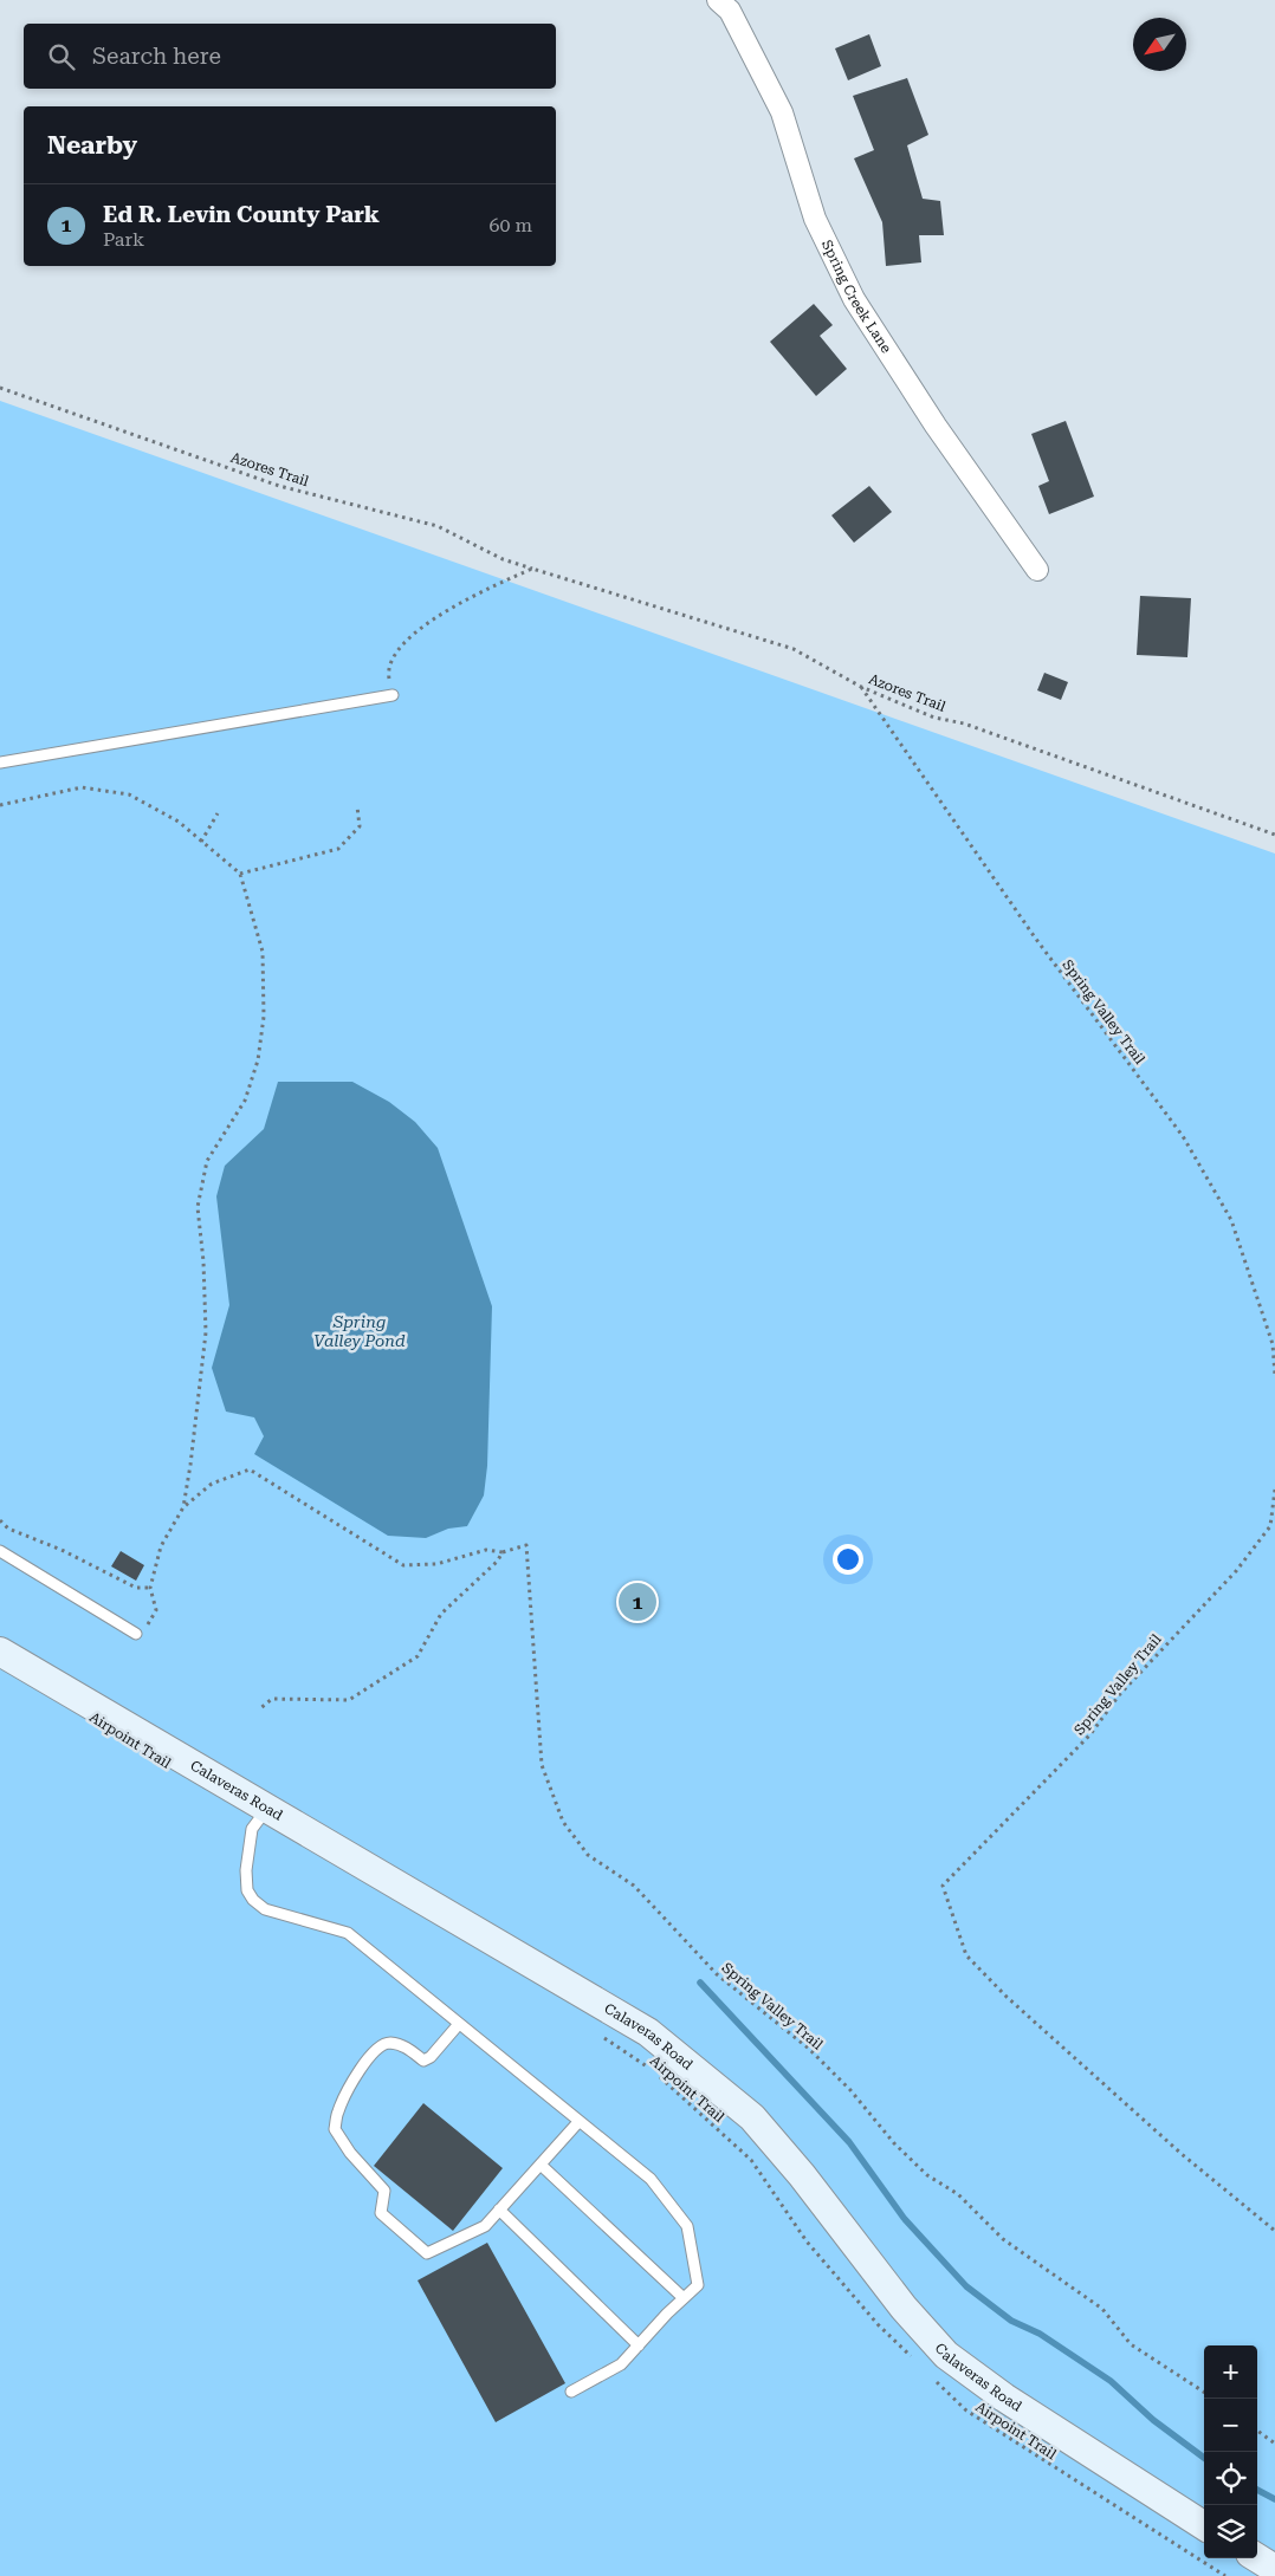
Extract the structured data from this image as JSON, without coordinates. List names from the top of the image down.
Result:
{
  "streets": {
    "street": ["Spring Creek Lane", "Calaveras Road"],
    "path": ["Azores Trail", "Spring Valley Trail", "Airpoint Trail"]
  },
  "crossings": [
    ["Azores Trail", "Spring Valley Trail"]
  ],
  "water": ["Spring Valley Pond"],
  "north": "bottom left",
  "page": {
    "search": "Search here",
    "heading": "Nearby",
    "list": [
      {
        "mark": "1",
        "name": "Ed R. Levin County Park",
        "note": "Park",
        "value": "60 m"
      }
    ],
    "pins": "1",
    "map_buttons": ["+", "−"]
  }
}
